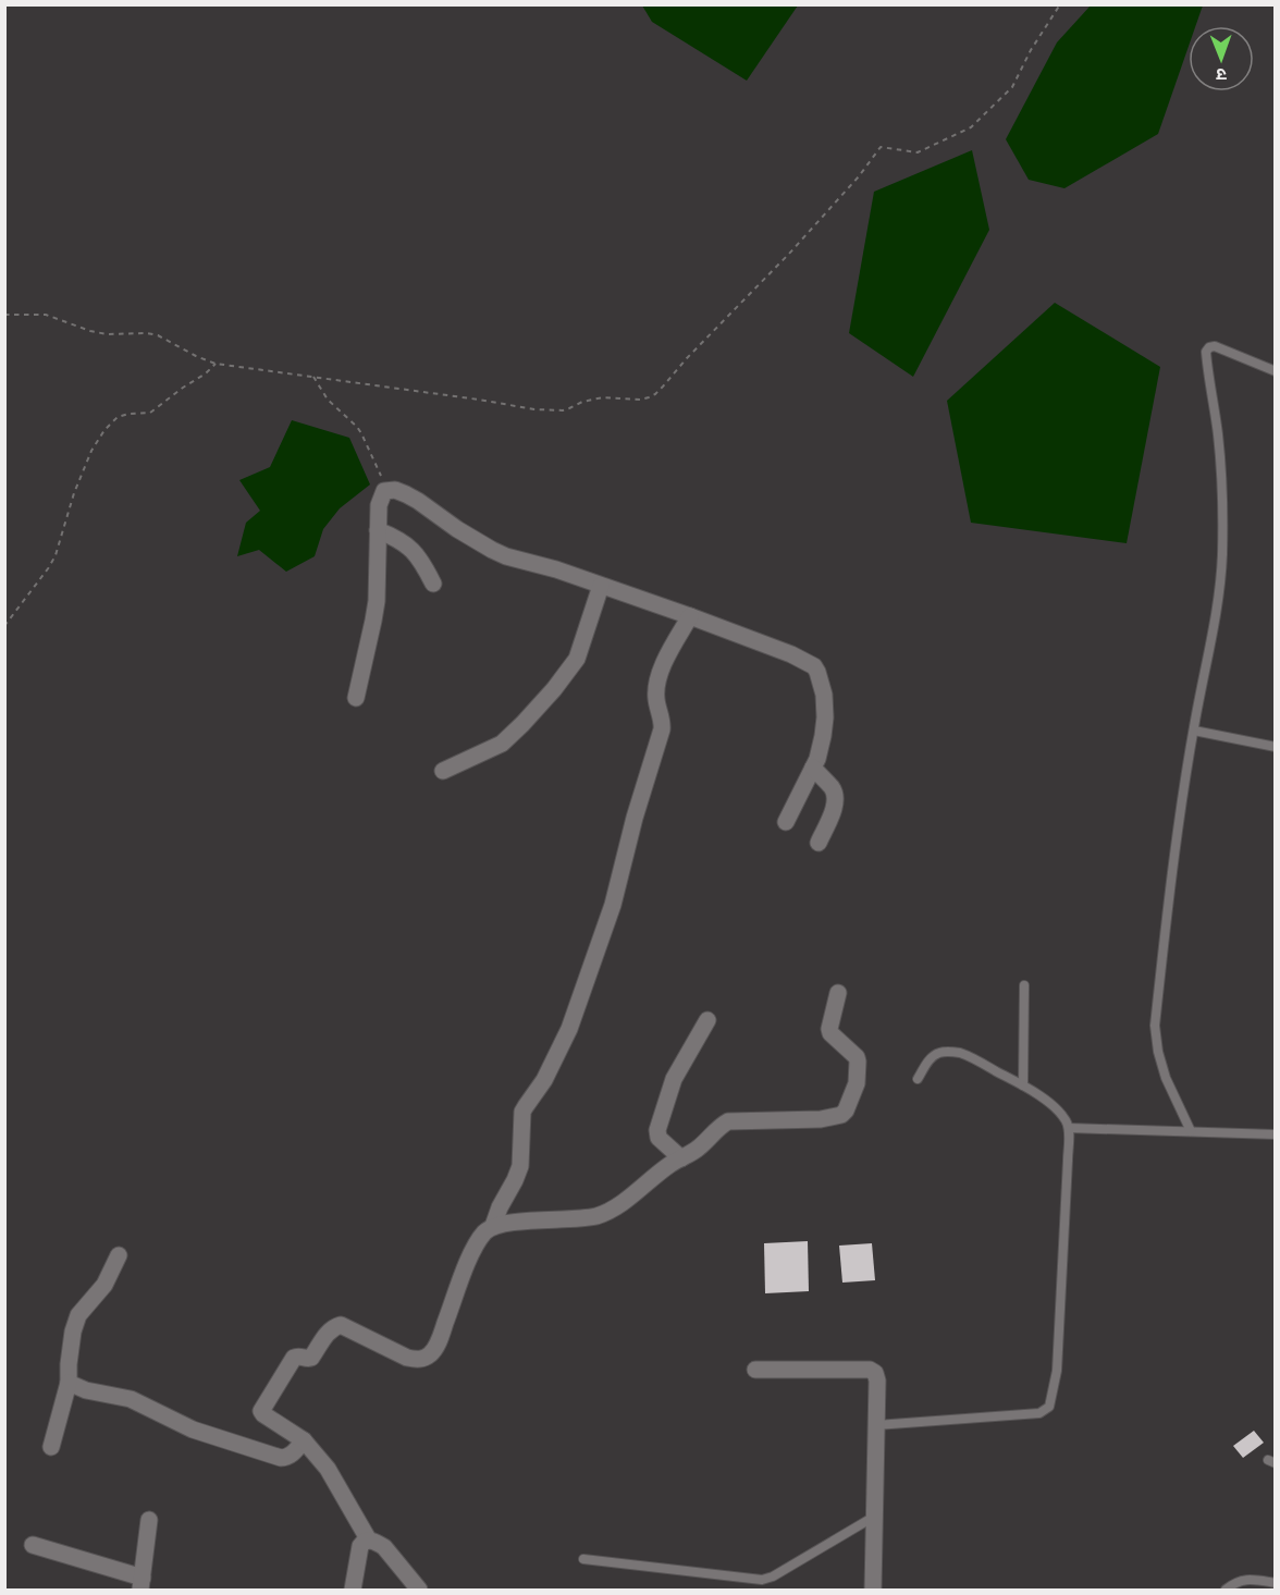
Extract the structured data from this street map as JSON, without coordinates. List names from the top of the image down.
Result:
{
  "north": "bottom"
}
